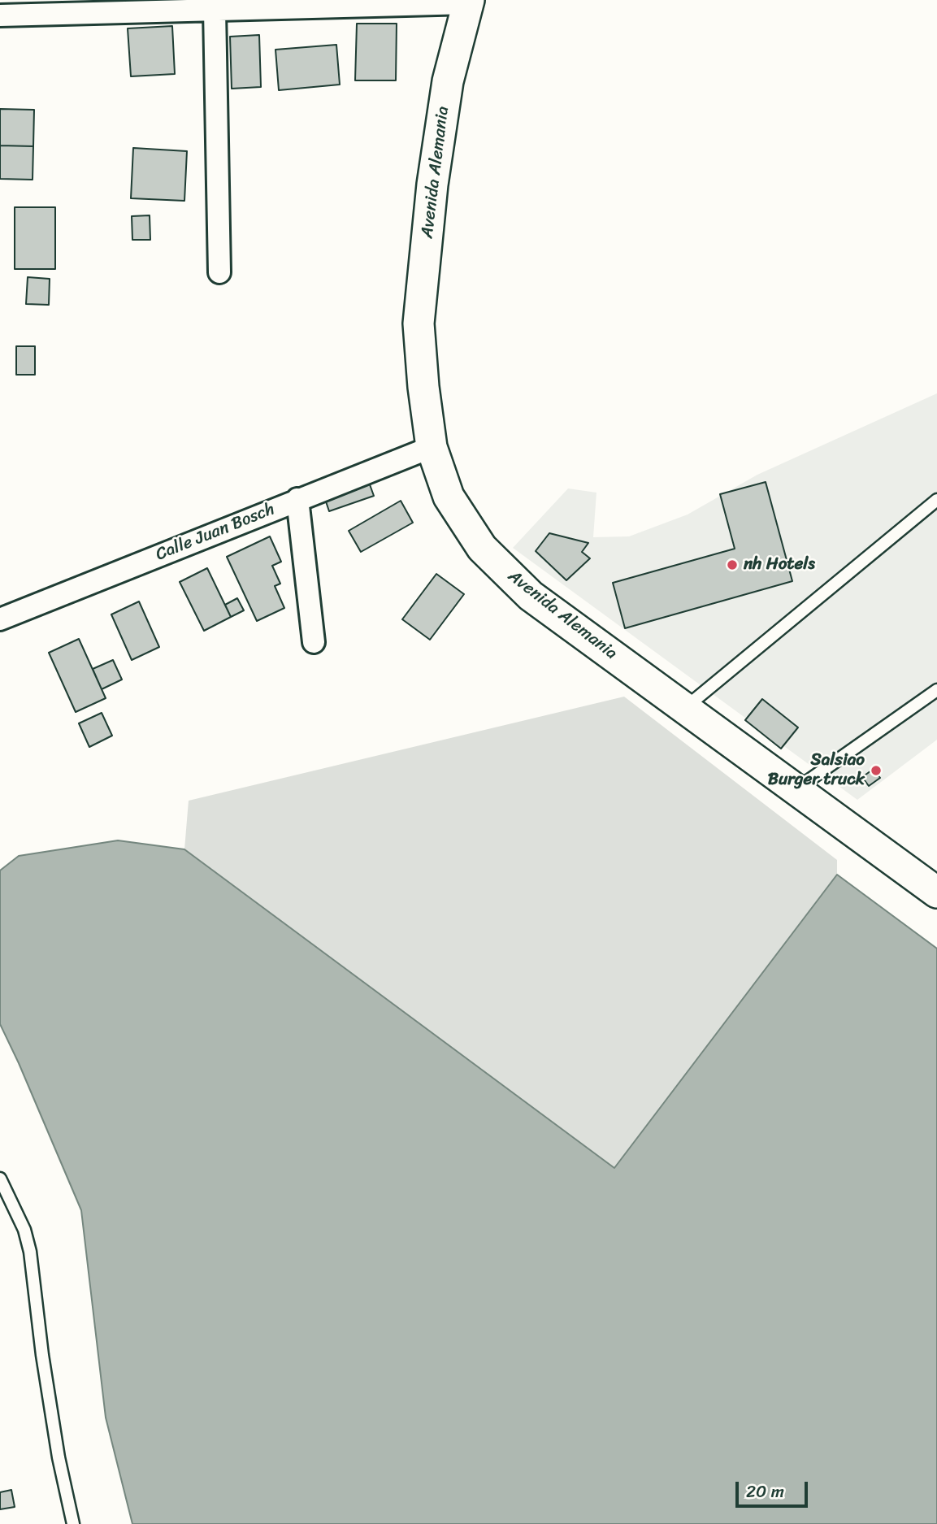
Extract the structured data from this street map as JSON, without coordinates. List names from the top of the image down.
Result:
{
  "streets": {
    "street": ["Avenida Alemania", "Calle Juan Bosch"]
  },
  "crossings": [
    ["Avenida Alemania", "Calle Juan Bosch"]
  ],
  "places": ["nh Hotels", "Salsiao Burger truck"],
  "scale_bar": "20 m"
}
